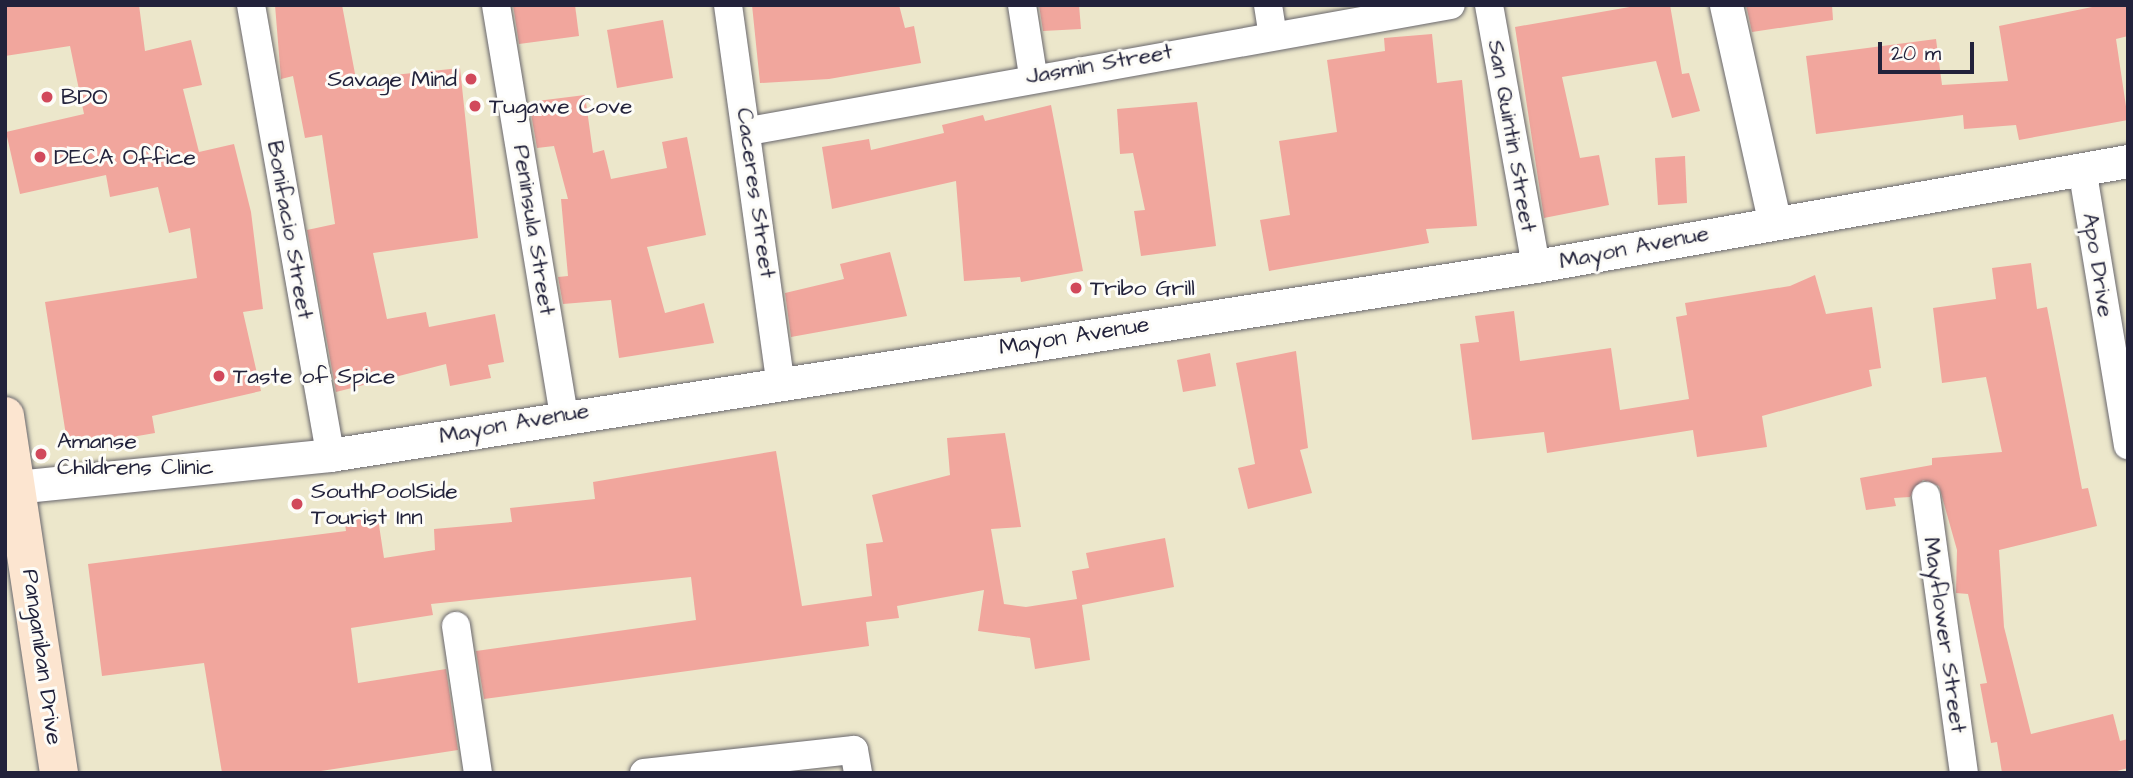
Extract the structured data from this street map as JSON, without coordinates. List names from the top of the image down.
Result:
{
  "streets": {
    "main road": ["Panganiban Drive"],
    "street": [
      "Jasmin Street",
      "San Quintin Street",
      "Caceres Street",
      "Bonifacio Street",
      "Peninsula Street",
      "Mayon Avenue",
      "Apo Drive",
      "Mayflower Street"
    ]
  },
  "crossings": [
    ["Jasmin Street", "Caceres Street"],
    ["San Quintin Street", "Mayon Avenue"],
    ["Caceres Street", "Mayon Avenue"],
    ["Bonifacio Street", "Mayon Avenue"],
    ["Peninsula Street", "Mayon Avenue"],
    ["Mayon Avenue", "Apo Drive"],
    ["Mayon Avenue", "Panganiban Drive"]
  ],
  "places": [
    "Savage Mind",
    "BDO",
    "Tugawe Cove",
    "DECA Office",
    "Tribo Grill",
    "Taste of Spice",
    "Amanse Childrens Clinic",
    "SouthPoolSide Tourist Inn"
  ],
  "scale_bar": "20 m"
}
